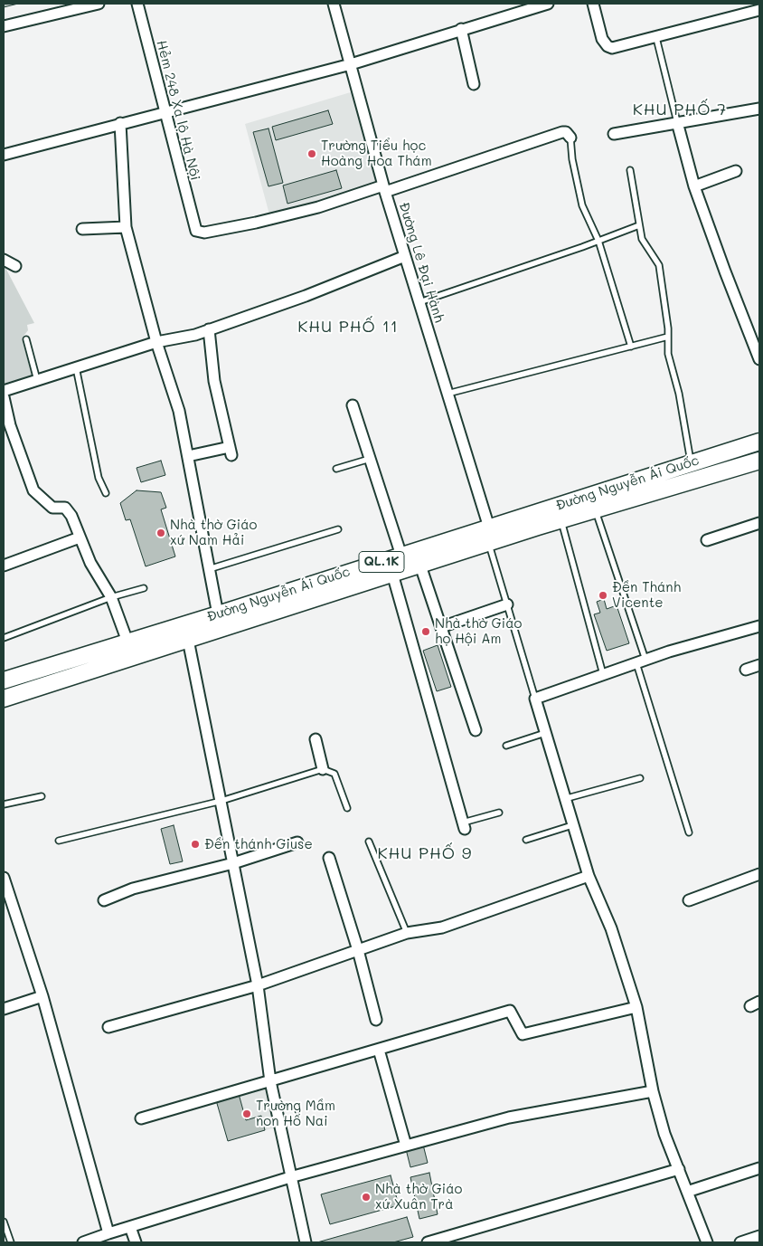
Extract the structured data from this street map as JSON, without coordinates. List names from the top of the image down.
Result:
{
  "streets": {
    "main road": ["Đường Nguyễn Ái Quốc", "QL.1K"],
    "street": ["Hẻm 248 Xa lộ Hà Nội", "Đường Lê Đại Hành"]
  },
  "crossings": [
    ["Hẻm 248 Xa lộ Hà Nội", "Đường Lê Đại Hành"],
    ["Đường Lê Đại Hành", "Đường Nguyễn Ái Quốc"]
  ],
  "districts": ["KHU PHỐ 7", "KHU PHỐ 11", "KHU PHỐ 9"],
  "places": [
    "Trường Tiểu học Hoàng Hoa Thám",
    "Nhà thờ Giáo xứ Nam Hải",
    "Đền Thánh Vicente",
    "Nhà thờ Giáo họ Hội Am",
    "Đền thánh Giuse",
    "Trường Mầm non Hố Nai",
    "Nhà thờ Giáo xứ Xuân Trà"
  ]
}
